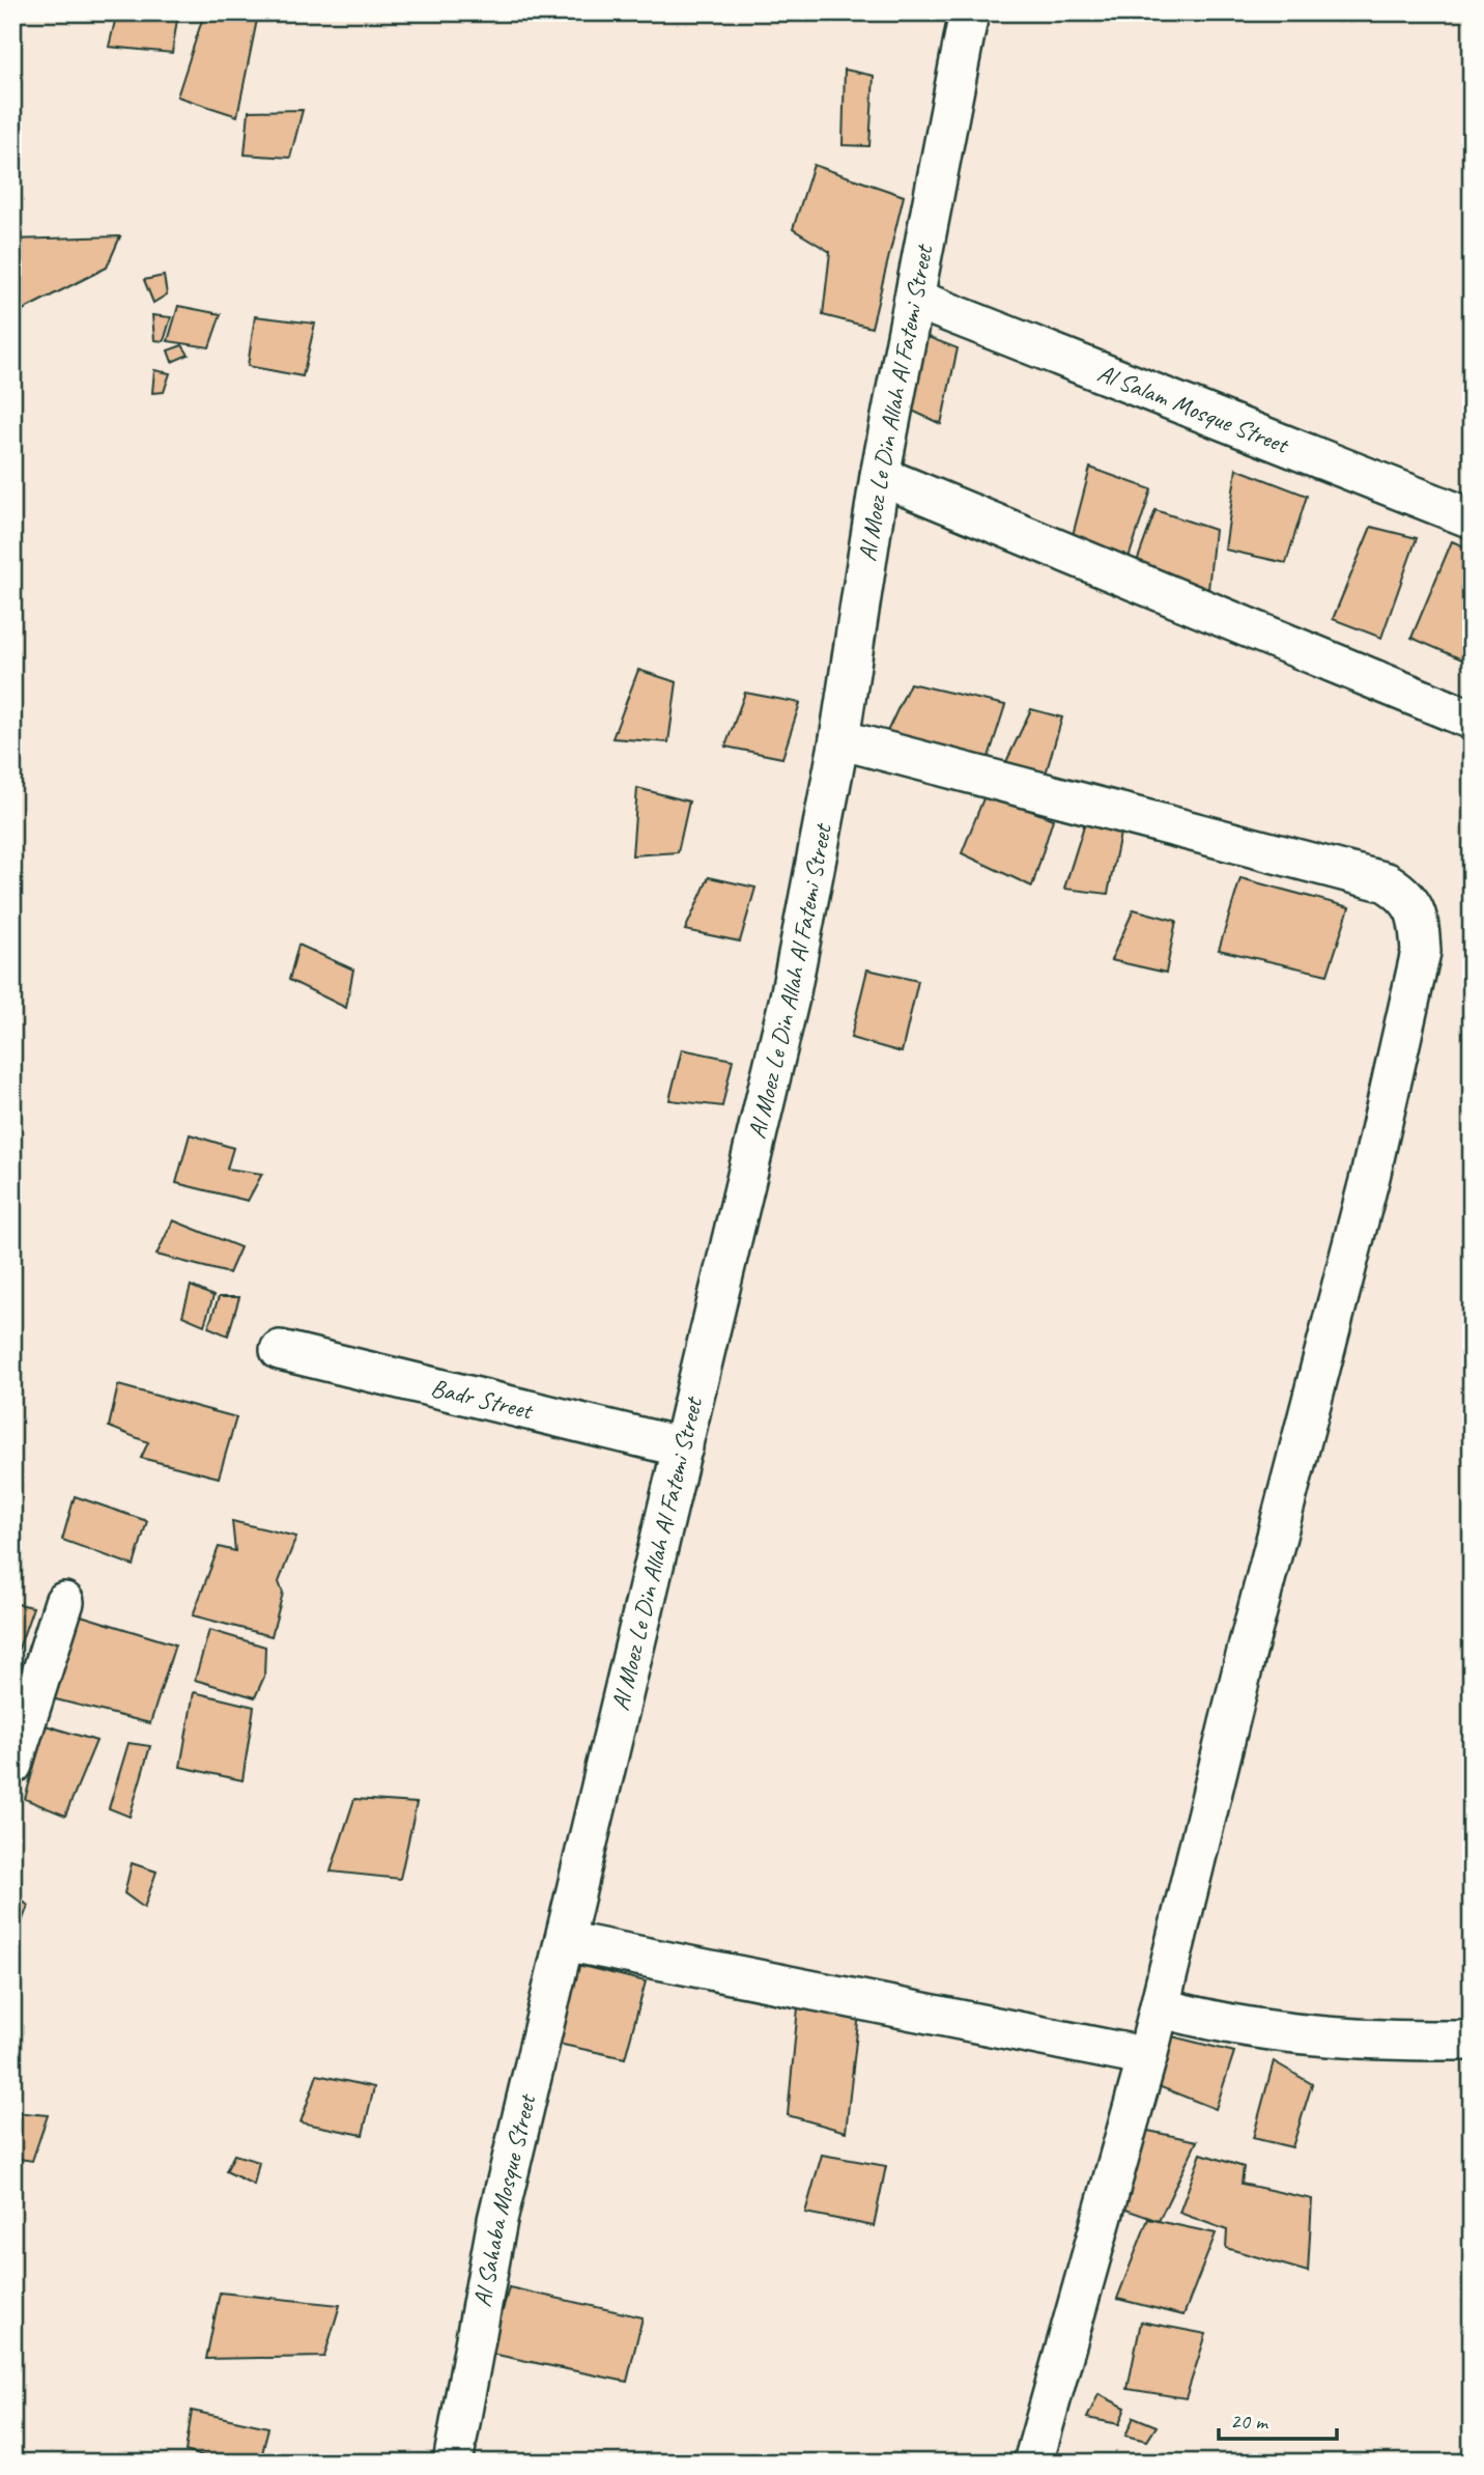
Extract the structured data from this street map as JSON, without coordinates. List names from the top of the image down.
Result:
{
  "streets": {
    "street": [
      "Al Moez Le Din Allah Al Fatemi Street",
      "Al Salam Mosque Street",
      "Badr Street",
      "Al Sahaba Mosque Street"
    ]
  },
  "crossings": [
    ["Al Moez Le Din Allah Al Fatemi Street", "Al Salam Mosque Street"],
    ["Al Moez Le Din Allah Al Fatemi Street", "Badr Street"],
    ["Al Moez Le Din Allah Al Fatemi Street", "Al Sahaba Mosque Street"]
  ],
  "scale_bar": "20 m"
}
